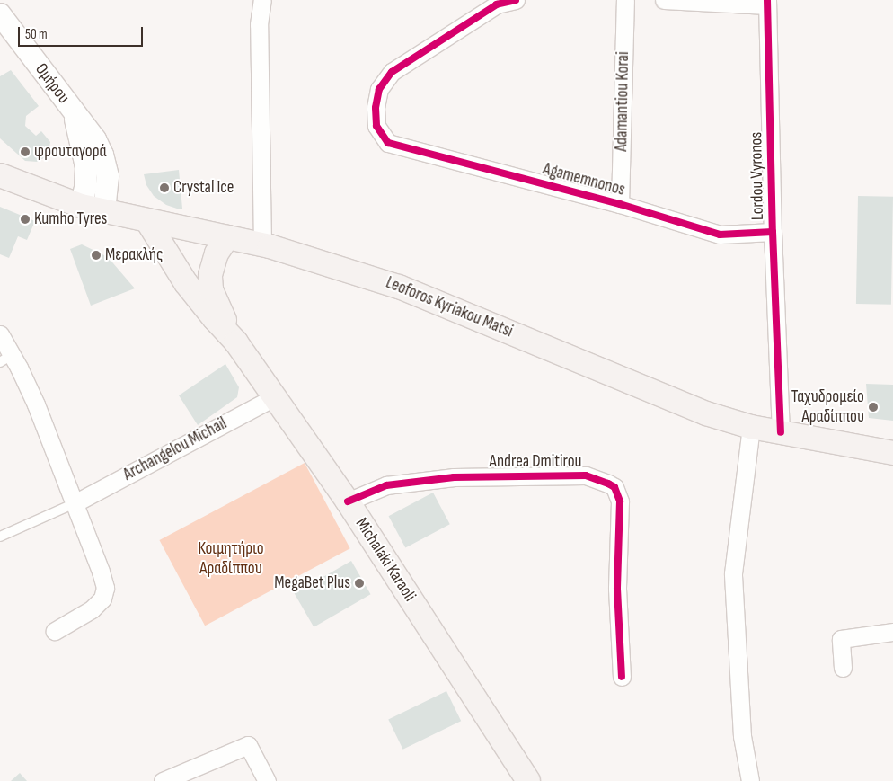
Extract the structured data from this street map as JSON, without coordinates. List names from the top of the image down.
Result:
{
  "streets": {
    "main road": ["Leoforos Kyriakou Matsi", "Michalaki Karaoli"],
    "street": [
      "Ομήρου",
      "Adamantiou Korai",
      "Lordou Vyronos",
      "Agamemnonos",
      "Archangelou Michail",
      "Andrea Dmitirou"
    ]
  },
  "crossings": [
    ["Ομήρου", "Leoforos Kyriakou Matsi"],
    ["Adamantiou Korai", "Agamemnonos"],
    ["Lordou Vyronos", "Agamemnonos"],
    ["Lordou Vyronos", "Leoforos Kyriakou Matsi"],
    ["Leoforos Kyriakou Matsi", "Michalaki Karaoli"],
    ["Archangelou Michail", "Michalaki Karaoli"],
    ["Andrea Dmitirou", "Michalaki Karaoli"]
  ],
  "parks": ["Κοιμητήριο Αραδίππου"],
  "places": [
    "φρουταγορά",
    "Crystal Ice",
    "Kumho Tyres",
    "Μερακλής",
    "Ταχυδρομείο Αραδίππου",
    "MegaBet Plus"
  ],
  "scale_bar": "50 m"
}
